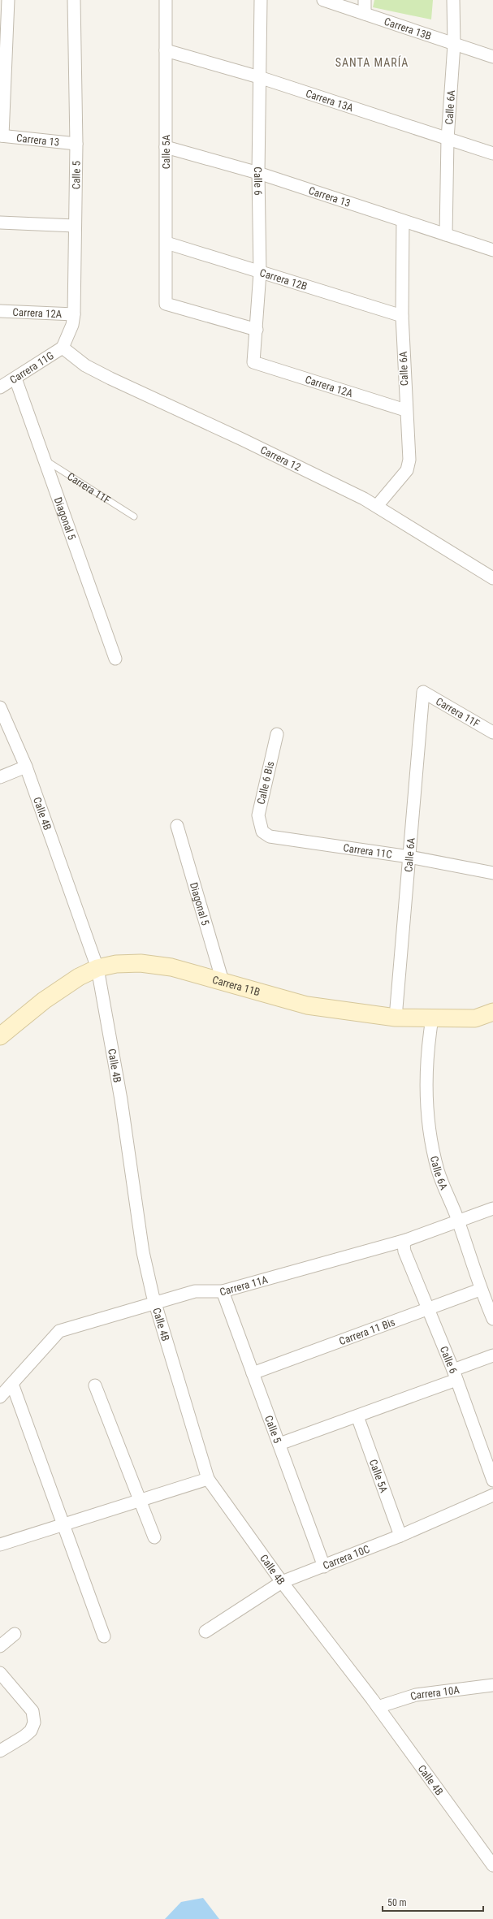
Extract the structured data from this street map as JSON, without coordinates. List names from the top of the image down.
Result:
{
  "streets": {
    "street": [
      "Carrera 13B",
      "Carrera 13A",
      "Calle 6A",
      "Carrera 13",
      "Calle 5A",
      "Calle 5",
      "Calle 6",
      "Carrera 12B",
      "Carrera 12A",
      "Carrera 11G",
      "Carrera 12",
      "Carrera 11F",
      "Diagonal 5",
      "Calle 6 Bis",
      "Calle 4B",
      "Carrera 11C",
      "Carrera 11B",
      "Carrera 11A",
      "Carrera 11 Bis",
      "Carrera 10C",
      "Carrera 10A"
    ]
  },
  "crossings": [
    ["Carrera 13B", "Calle 6A"],
    ["Carrera 13A", "Calle 6A"],
    ["Carrera 13A", "Calle 5A"],
    ["Carrera 13A", "Calle 6"],
    ["Calle 6A", "Carrera 13"],
    ["Calle 6A", "Carrera 12B"],
    ["Calle 6A", "Carrera 12A"],
    ["Calle 6A", "Carrera 12"],
    ["Calle 6A", "Carrera 11F"],
    ["Calle 6A", "Carrera 11C"],
    ["Calle 6A", "Carrera 11B"],
    ["Calle 6A", "Carrera 11A"],
    ["Calle 6A", "Carrera 11 Bis"],
    ["Carrera 13", "Calle 5A"],
    ["Carrera 13", "Calle 5"],
    ["Carrera 13", "Calle 6"],
    ["Calle 5A", "Calle 6"],
    ["Calle 5A", "Carrera 12B"],
    ["Calle 5A", "Carrera 10C"],
    ["Calle 5", "Carrera 12A"],
    ["Calle 5", "Carrera 11G"],
    ["Calle 5", "Carrera 12"],
    ["Calle 5", "Carrera 11A"],
    ["Calle 5", "Carrera 11 Bis"],
    ["Calle 5", "Carrera 10C"],
    ["Calle 6", "Carrera 12B"],
    ["Calle 6", "Carrera 12A"],
    ["Calle 6", "Carrera 11A"],
    ["Calle 6", "Carrera 11 Bis"],
    ["Carrera 11G", "Carrera 12"],
    ["Carrera 11G", "Diagonal 5"],
    ["Carrera 11F", "Diagonal 5"],
    ["Diagonal 5", "Carrera 11B"],
    ["Calle 6 Bis", "Carrera 11C"],
    ["Calle 4B", "Carrera 11B"],
    ["Calle 4B", "Carrera 11A"],
    ["Calle 4B", "Carrera 10C"],
    ["Calle 4B", "Carrera 10A"]
  ],
  "districts": ["SANTA MARÍA"],
  "scale_bar": "50 m"
}
